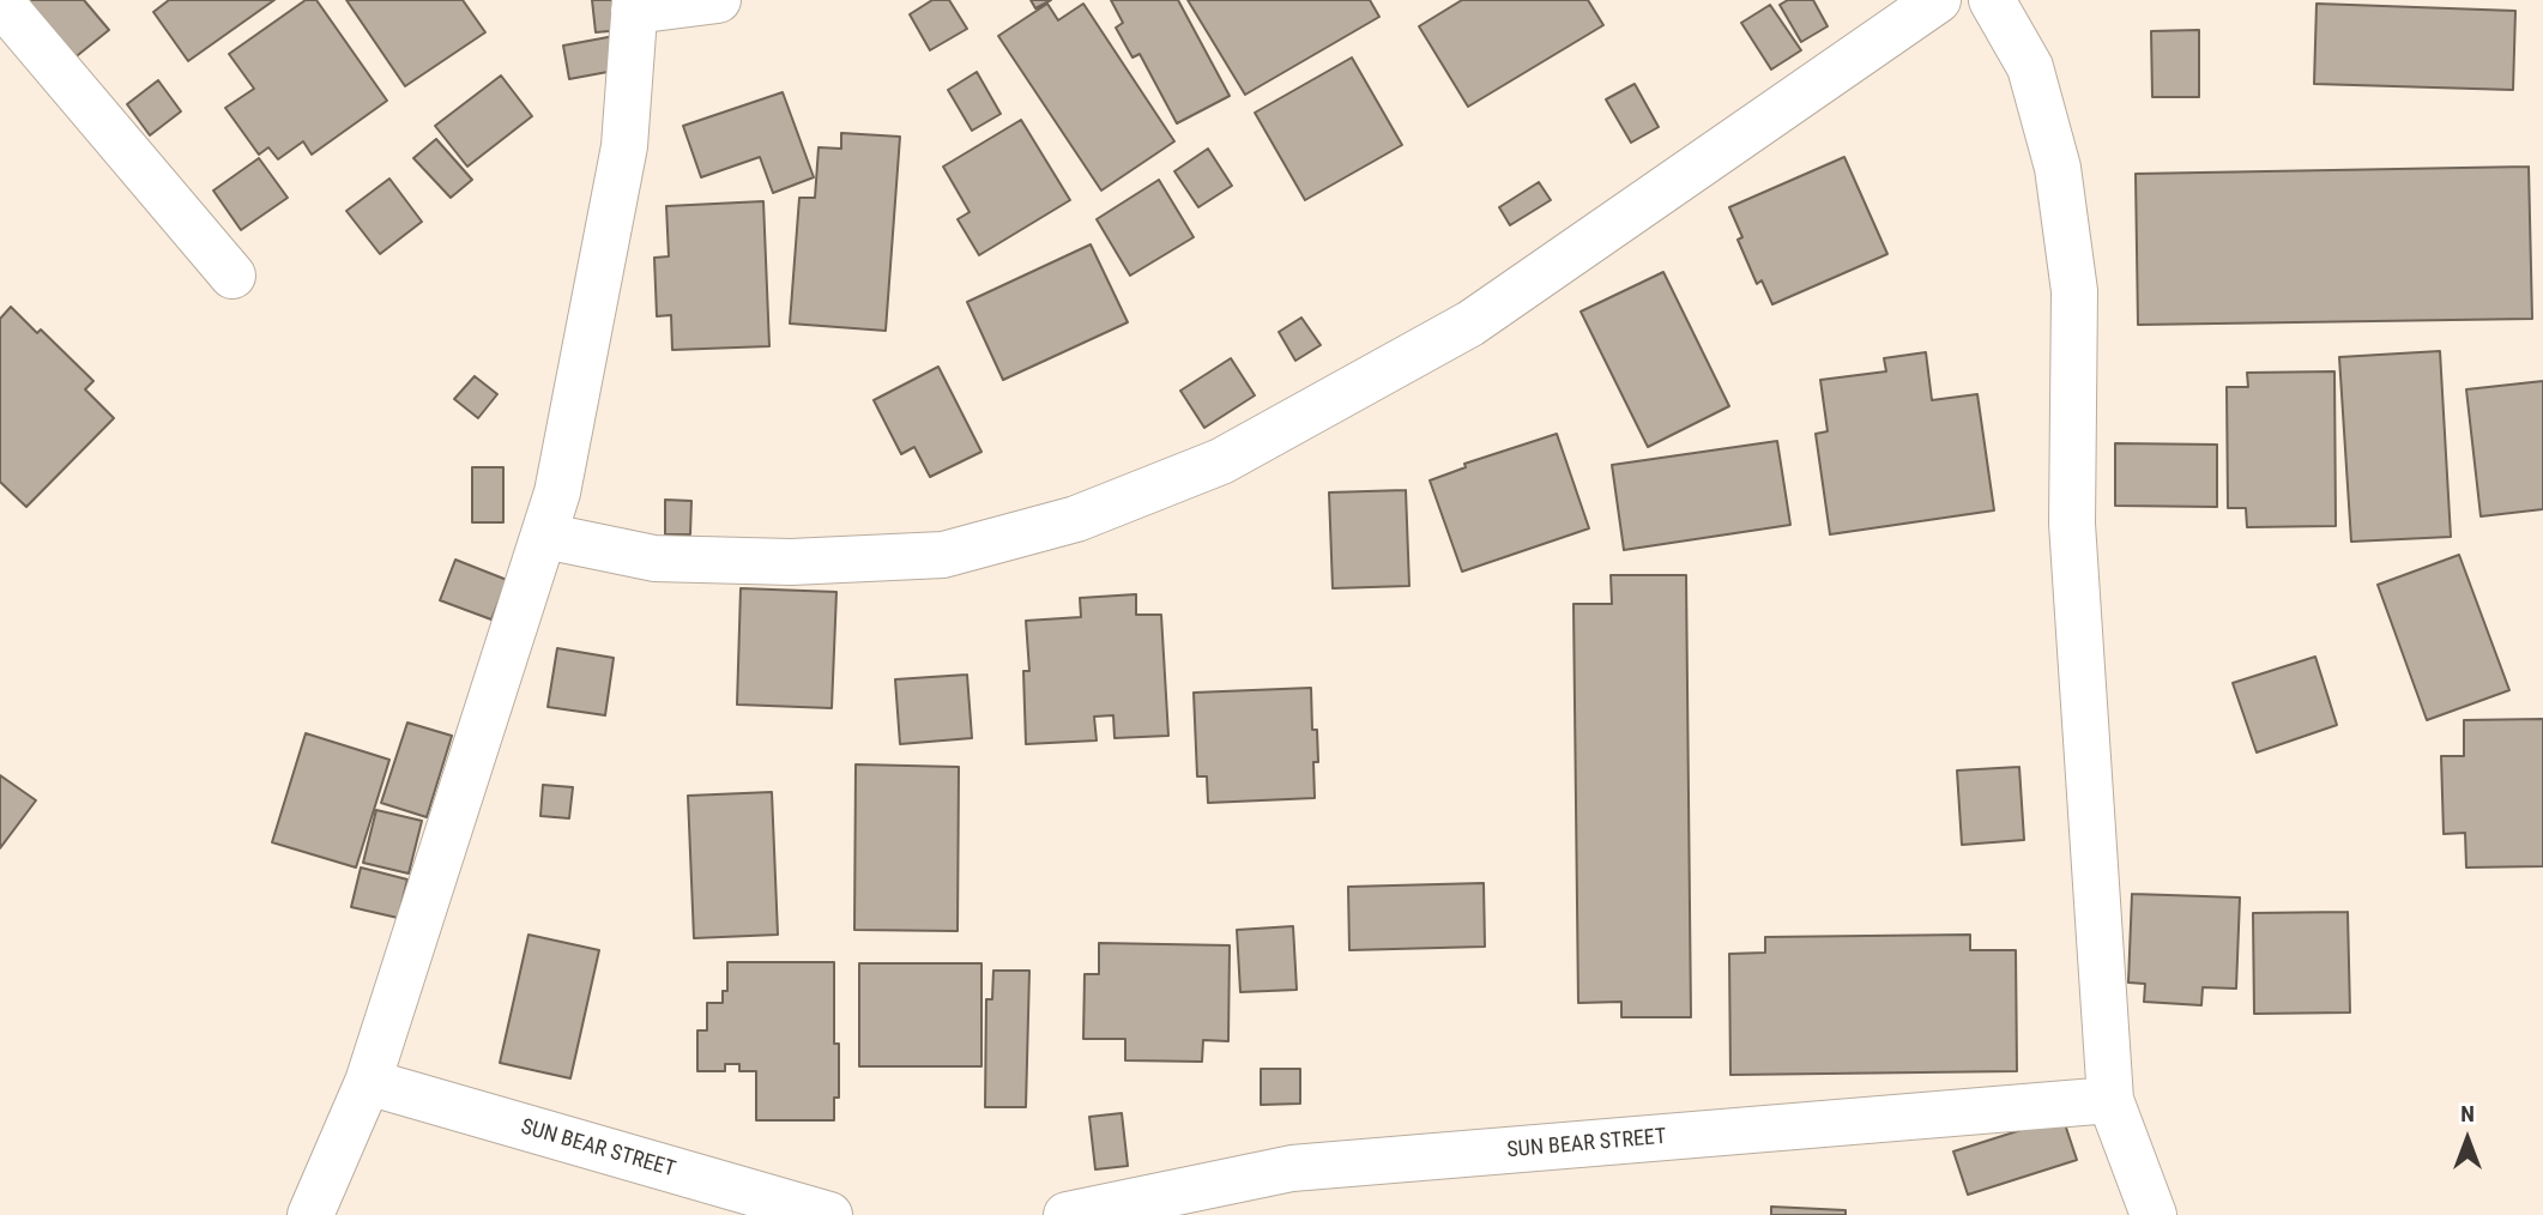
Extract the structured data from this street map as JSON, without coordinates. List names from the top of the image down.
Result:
{
  "streets": {
    "street": ["SUN BEAR STREET"]
  },
  "north": "top"
}
